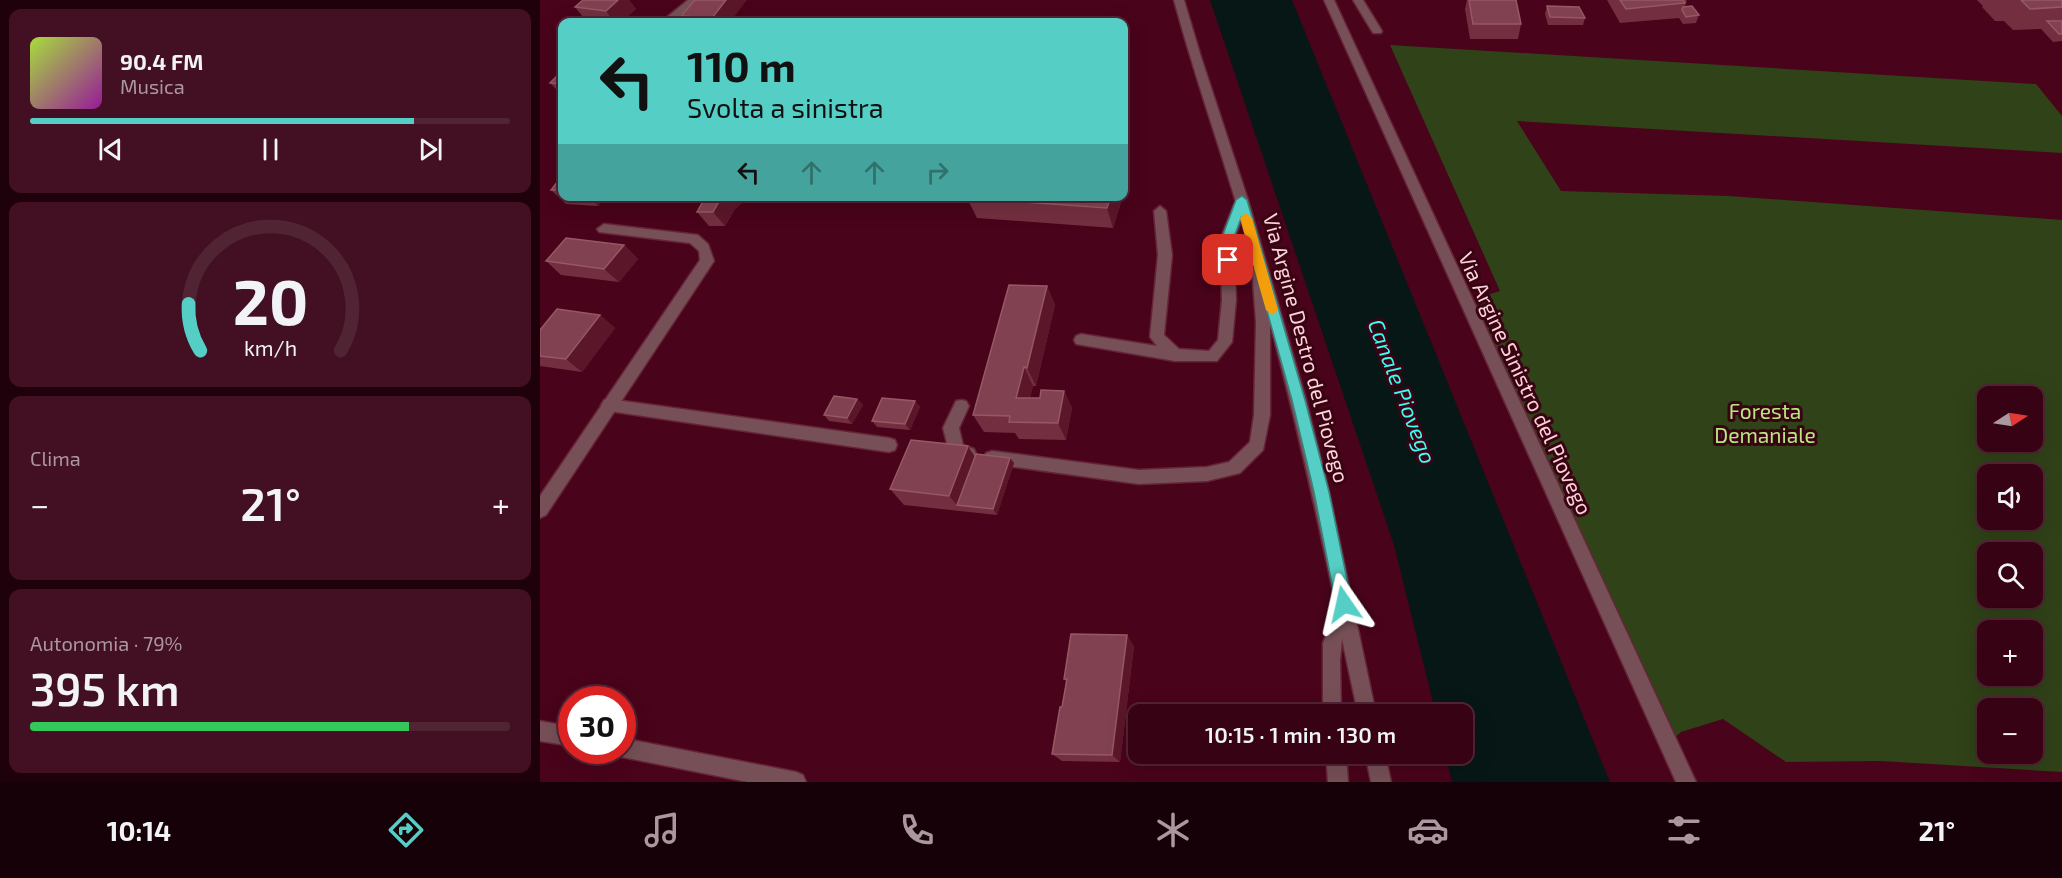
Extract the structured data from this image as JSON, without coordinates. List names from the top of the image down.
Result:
{
  "streets": {
    "street": ["Via Argine Destro del Piovego", "Via Argine Sinistro del Piovego"]
  },
  "water": ["Canale Piovego"],
  "parks": ["Foresta Demaniale"],
  "north": "right",
  "page": {
    "turn": ["110 m", "Svolta a sinistra"],
    "song": ["90.4 FM", "Musica"],
    "map_buttons": ["+", "−"],
    "tile": [
      "Clima",
      ["Autonomia · 79%", "395 km"]
    ],
    "heat": ["−", "21°", "+"],
    "limit": "30",
    "trip": "10:15 · 1 min · 130 m",
    "tabs": ["10:14", "21°"],
    "gauge": ["20", "km/h"]
  }
}
